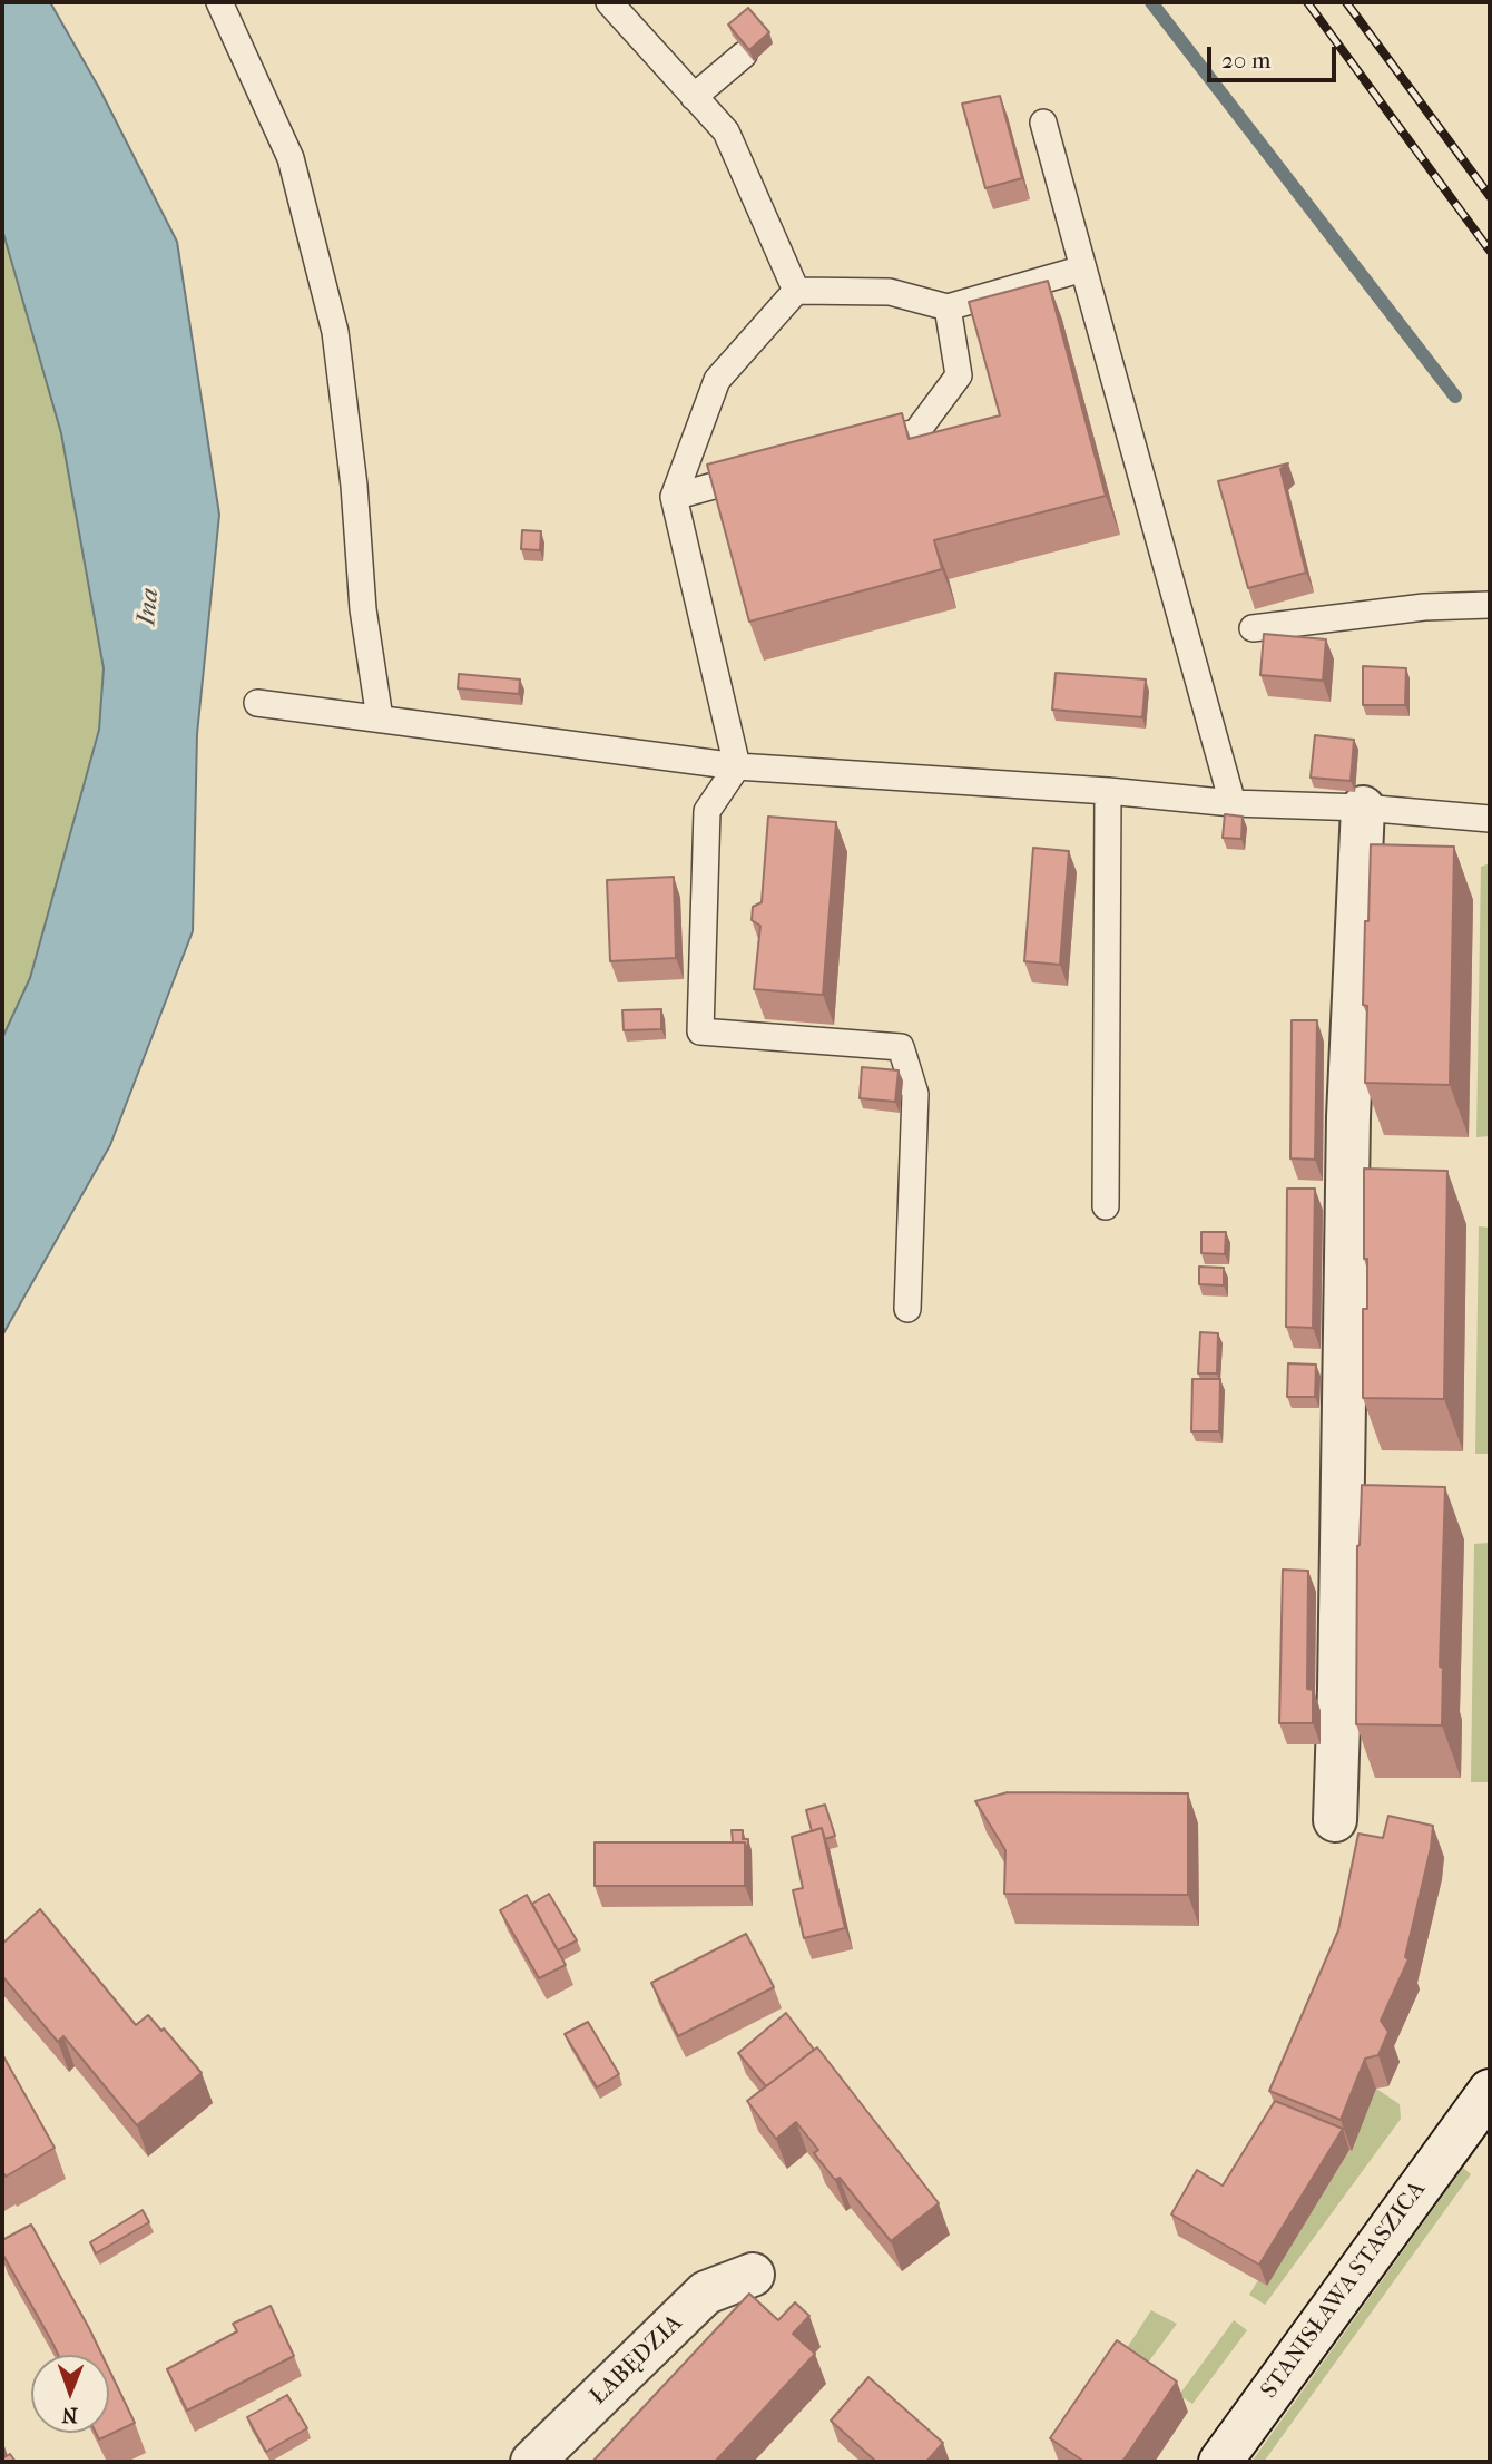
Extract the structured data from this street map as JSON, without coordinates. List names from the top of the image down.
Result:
{
  "streets": {
    "street": ["STANISŁAWA STASZICA", "ŁABĘDZIA"]
  },
  "water": ["Ina"],
  "scale_bar": "20 m",
  "north": "bottom"
}
